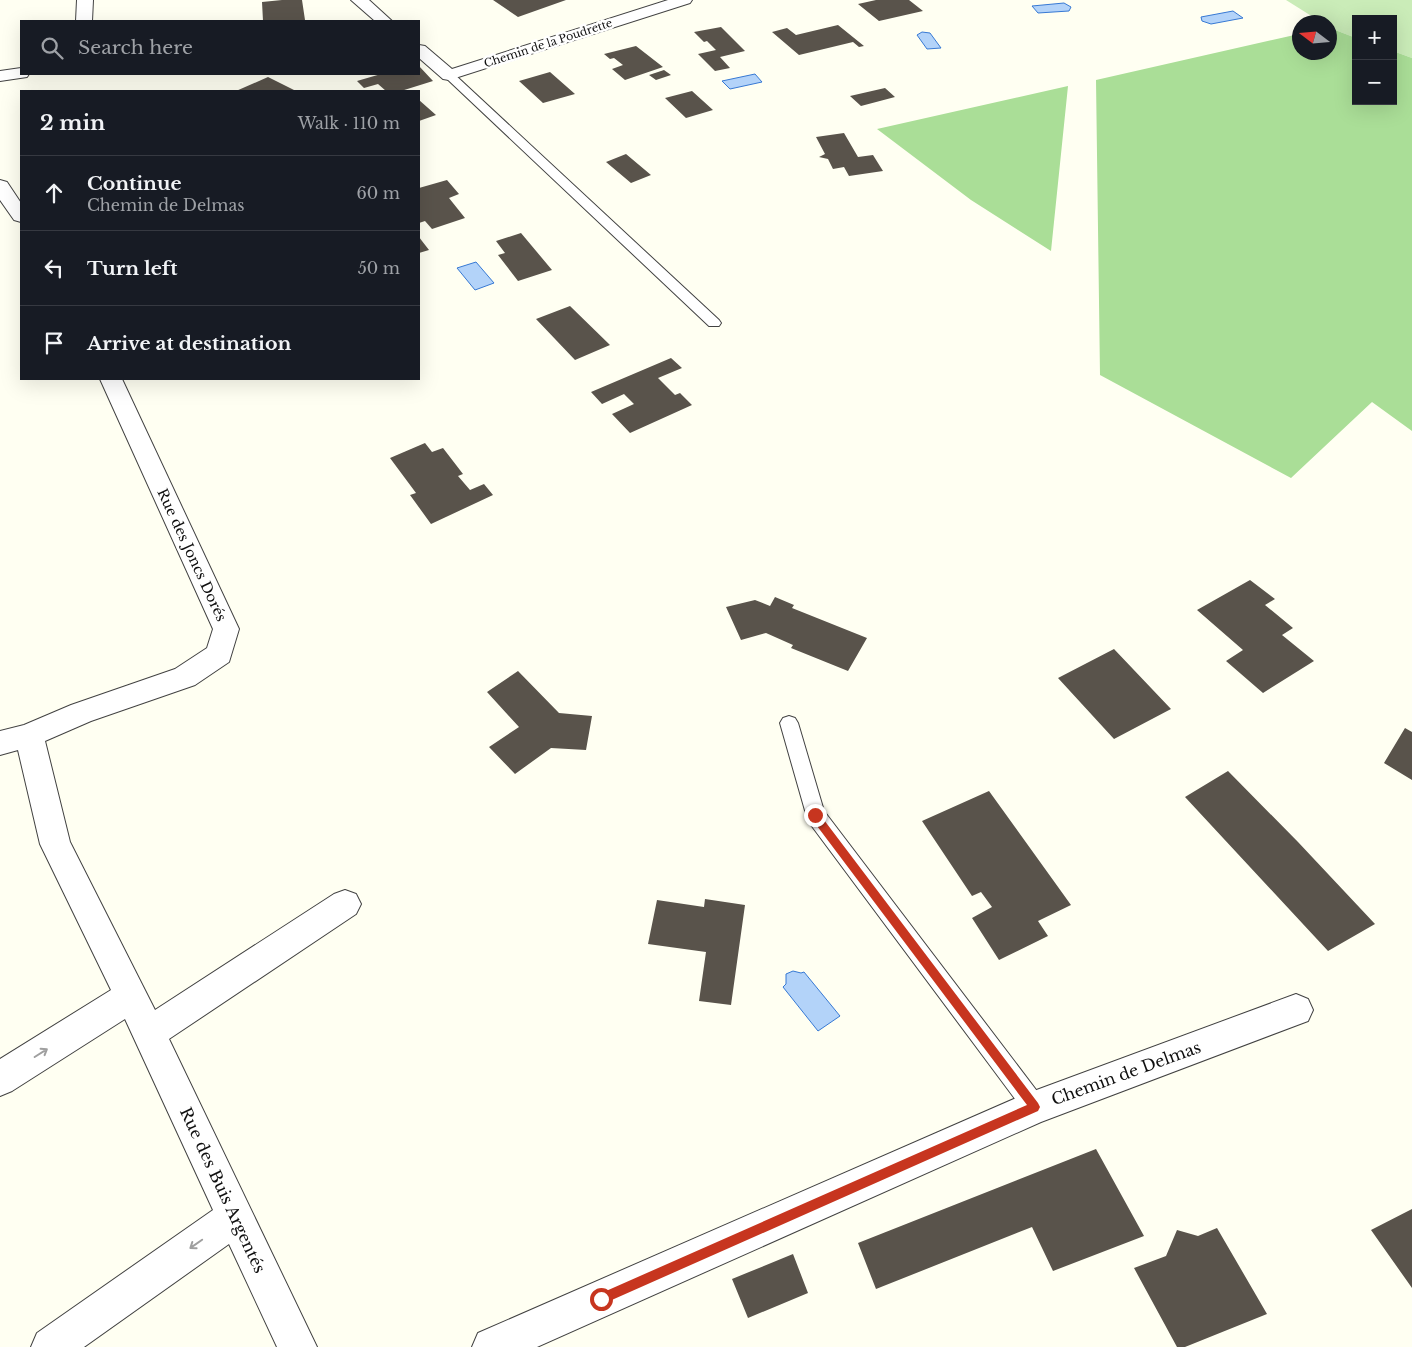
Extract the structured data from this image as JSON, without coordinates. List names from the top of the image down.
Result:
{
  "streets": {
    "street": [
      "Chemin de la Poudrette",
      "Rue des Joncs Dorés",
      "Chemin de Delmas",
      "Rue des Buis Argentés"
    ]
  },
  "crossings": [
    ["Rue des Joncs Dorés", "Rue des Buis Argentés"]
  ],
  "north": "left",
  "page": {
    "map_buttons": ["+", "−"],
    "search": "Search here",
    "heading": ["2 min", "Walk · 110 m"],
    "list": [
      ["Continue", "Chemin de Delmas", "60 m"],
      ["Turn left", "50 m"],
      "Arrive at destination"
    ]
  }
}
